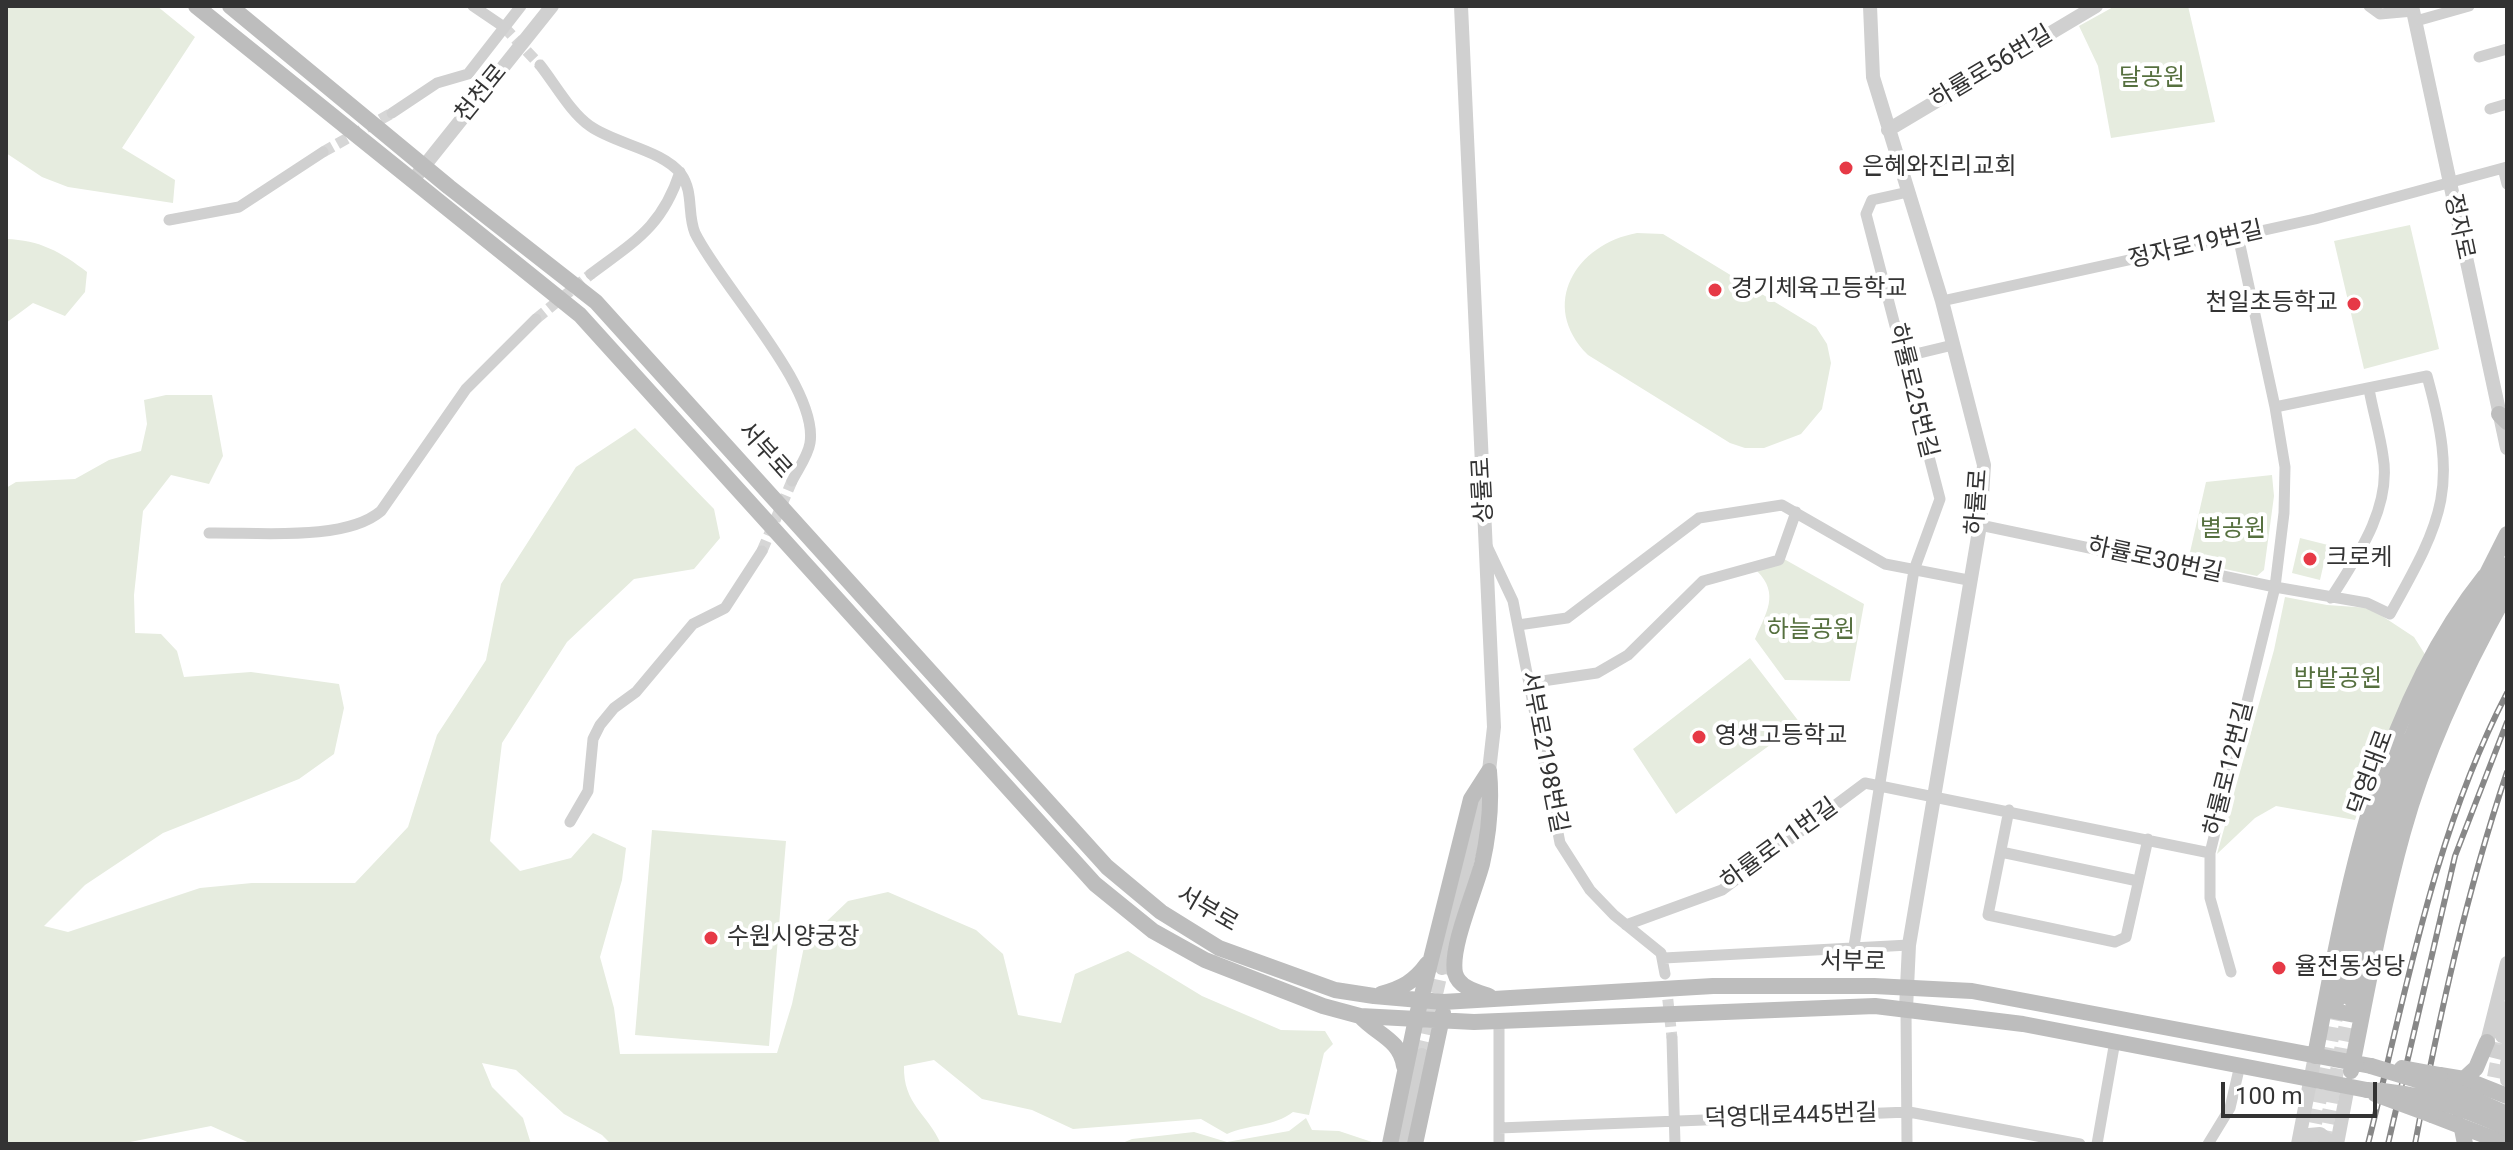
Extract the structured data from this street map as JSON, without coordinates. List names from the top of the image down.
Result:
{
  "streets": {
    "main road": ["서부로", "덕영대로"],
    "street": [
      "하률로56번길",
      "천천로",
      "정자로",
      "정자로19번길",
      "하률로25번길",
      "상률로",
      "하률로",
      "하률로30번길",
      "서부로2198번길",
      "하률로12번길",
      "하률로11번길",
      "덕영대로445번길"
    ]
  },
  "crossings": [
    ["하률로56번길", "하률로"],
    ["천천로", "서부로"],
    ["정자로", "정자로19번길"],
    ["정자로19번길", "하률로"],
    ["정자로19번길", "하률로12번길"],
    ["하률로25번길", "하률로"],
    ["하률로25번길", "하률로11번길"],
    ["서부로", "하률로"],
    ["상률로", "서부로2198번길"],
    ["하률로", "하률로30번길"],
    ["하률로", "하률로12번길"],
    ["하률로30번길", "하률로12번길"],
    ["서부로2198번길", "하률로11번길"]
  ],
  "parks": [
    "달공원",
    "별공원",
    "하늘공원",
    "밤밭공원"
  ],
  "places": [
    "은혜와진리교회",
    "경기체육고등학교",
    "천일초등학교",
    "크로케",
    "영생고등학교",
    "수원시양궁장",
    "율전동성당"
  ],
  "scale_bar": "100 m"
}
